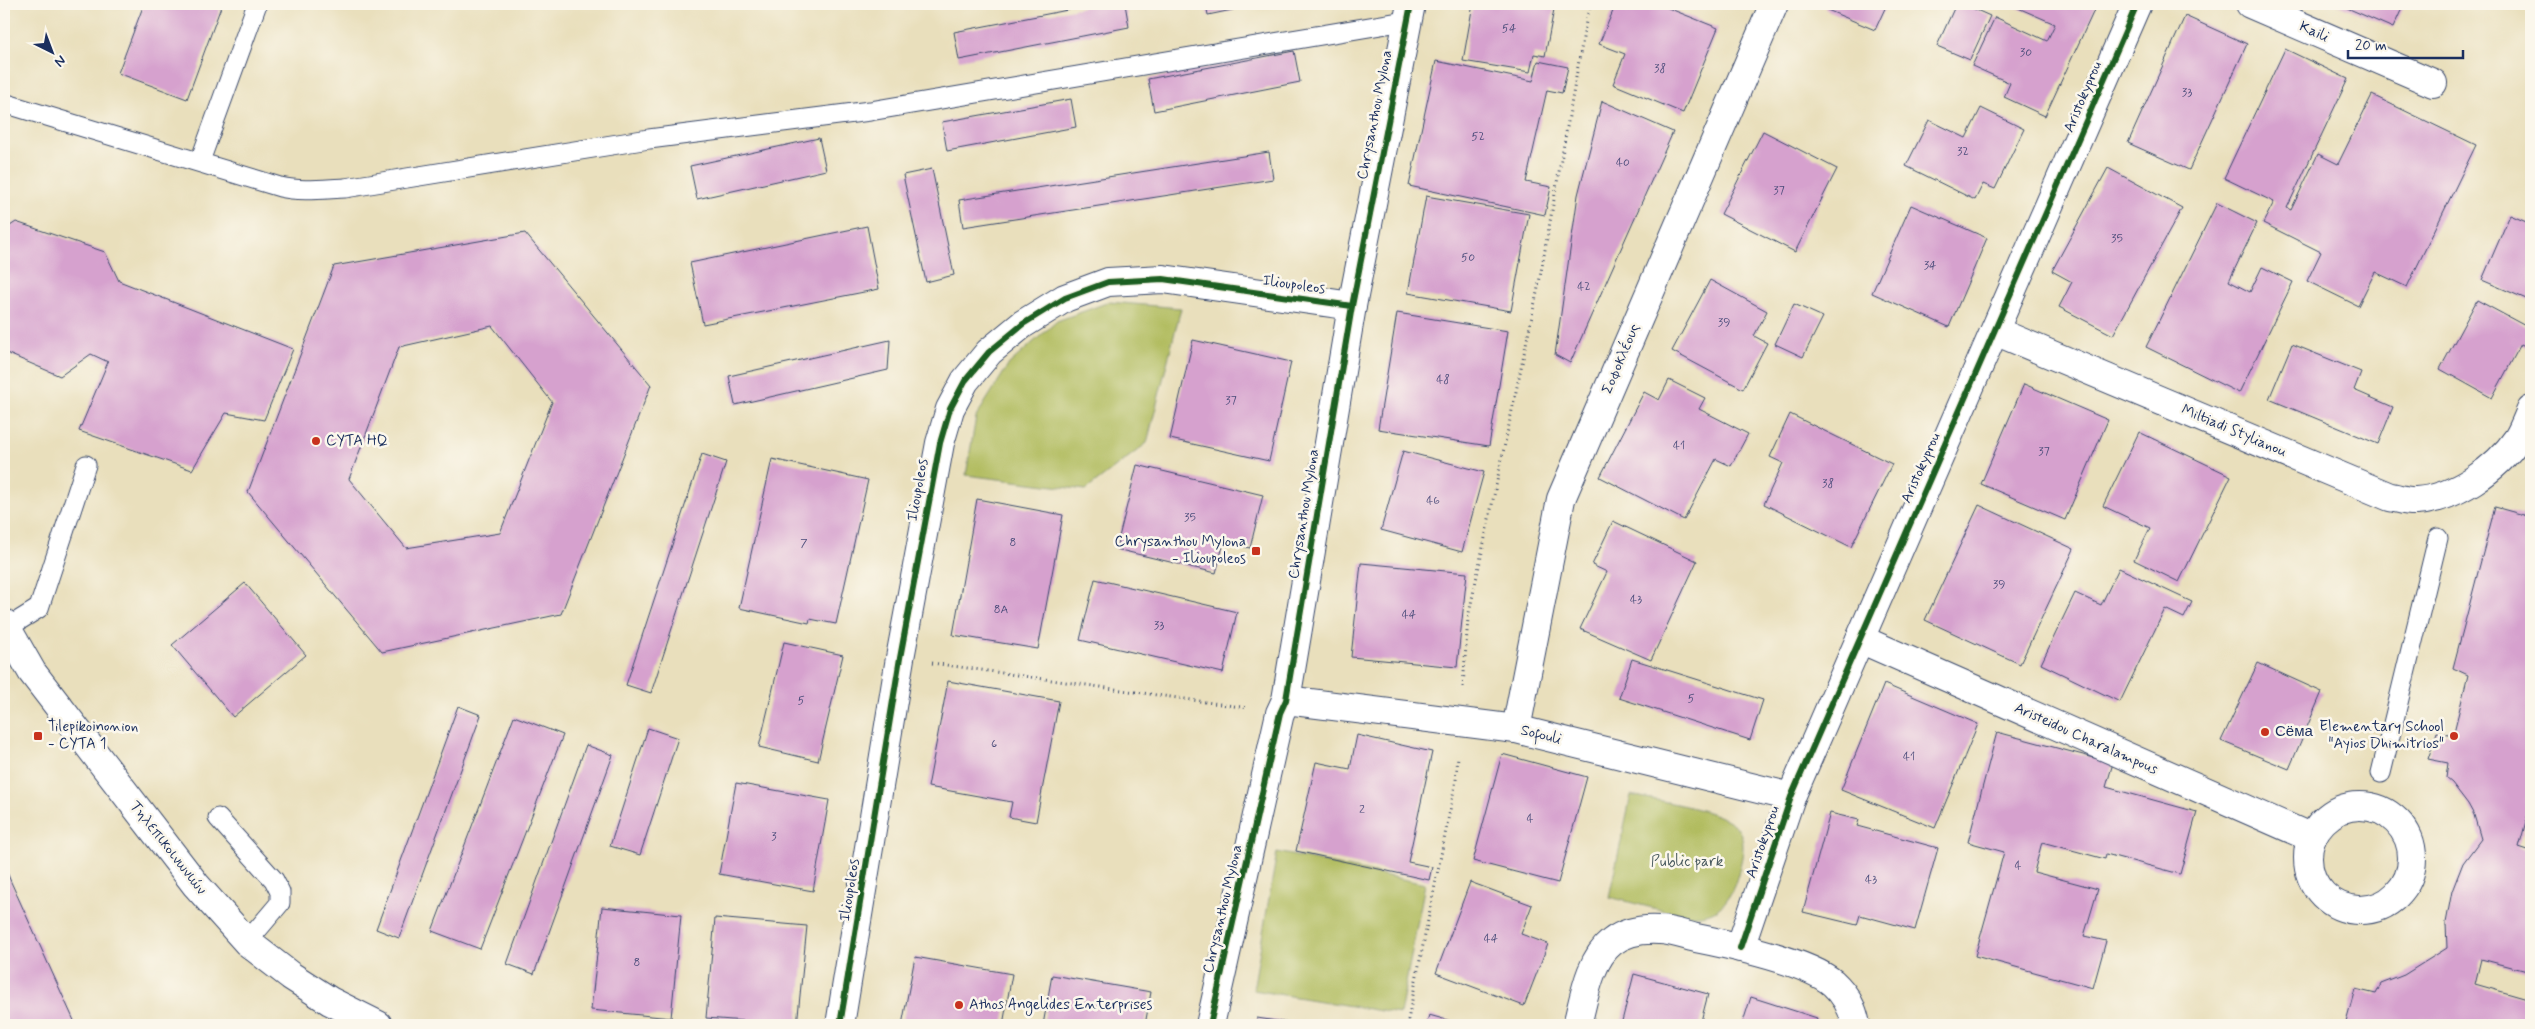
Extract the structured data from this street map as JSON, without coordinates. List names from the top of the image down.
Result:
{
  "streets": {
    "street": [
      "Kaili",
      "Aristokyprou",
      "Chrysanthou Mylona",
      "Ilioupoleos",
      "Σοφοκλέους",
      "Miltiadi Stylianou",
      "Sofouli",
      "Aristeidou Charalampous",
      "Τηλεπικοινωνιών"
    ]
  },
  "crossings": [
    ["Aristokyprou", "Miltiadi Stylianou"],
    ["Aristokyprou", "Sofouli"],
    ["Aristokyprou", "Aristeidou Charalampous"],
    ["Chrysanthou Mylona", "Ilioupoleos"],
    ["Chrysanthou Mylona", "Sofouli"],
    ["Σοφοκλέους", "Sofouli"]
  ],
  "parks": ["Public park"],
  "places": {
    "other": [
      "CYTA HQ",
      "Сёма",
      "Elementary School \"Ayios Dhimitrios\"",
      "Athos Angelides Enterprises"
    ],
    "transit": ["Chrysanthou Mylona - Ilioupoleos", "Tilepikoinonion - CYTA 1"]
  },
  "house_numbers": [
    "54",
    "30",
    "38",
    "33",
    "52",
    "32",
    "40",
    "37",
    "35",
    "50",
    "34",
    "42",
    "39",
    "48",
    "37",
    "41",
    "37",
    "38",
    "46",
    "35",
    "8",
    "7",
    "39",
    "43",
    "8A",
    "44",
    "33",
    "5",
    "5",
    "6",
    "41",
    "2",
    "4",
    "3",
    "4",
    "43",
    "44",
    "8"
  ],
  "scale_bar": "20 m",
  "north": "bottom right"
}
